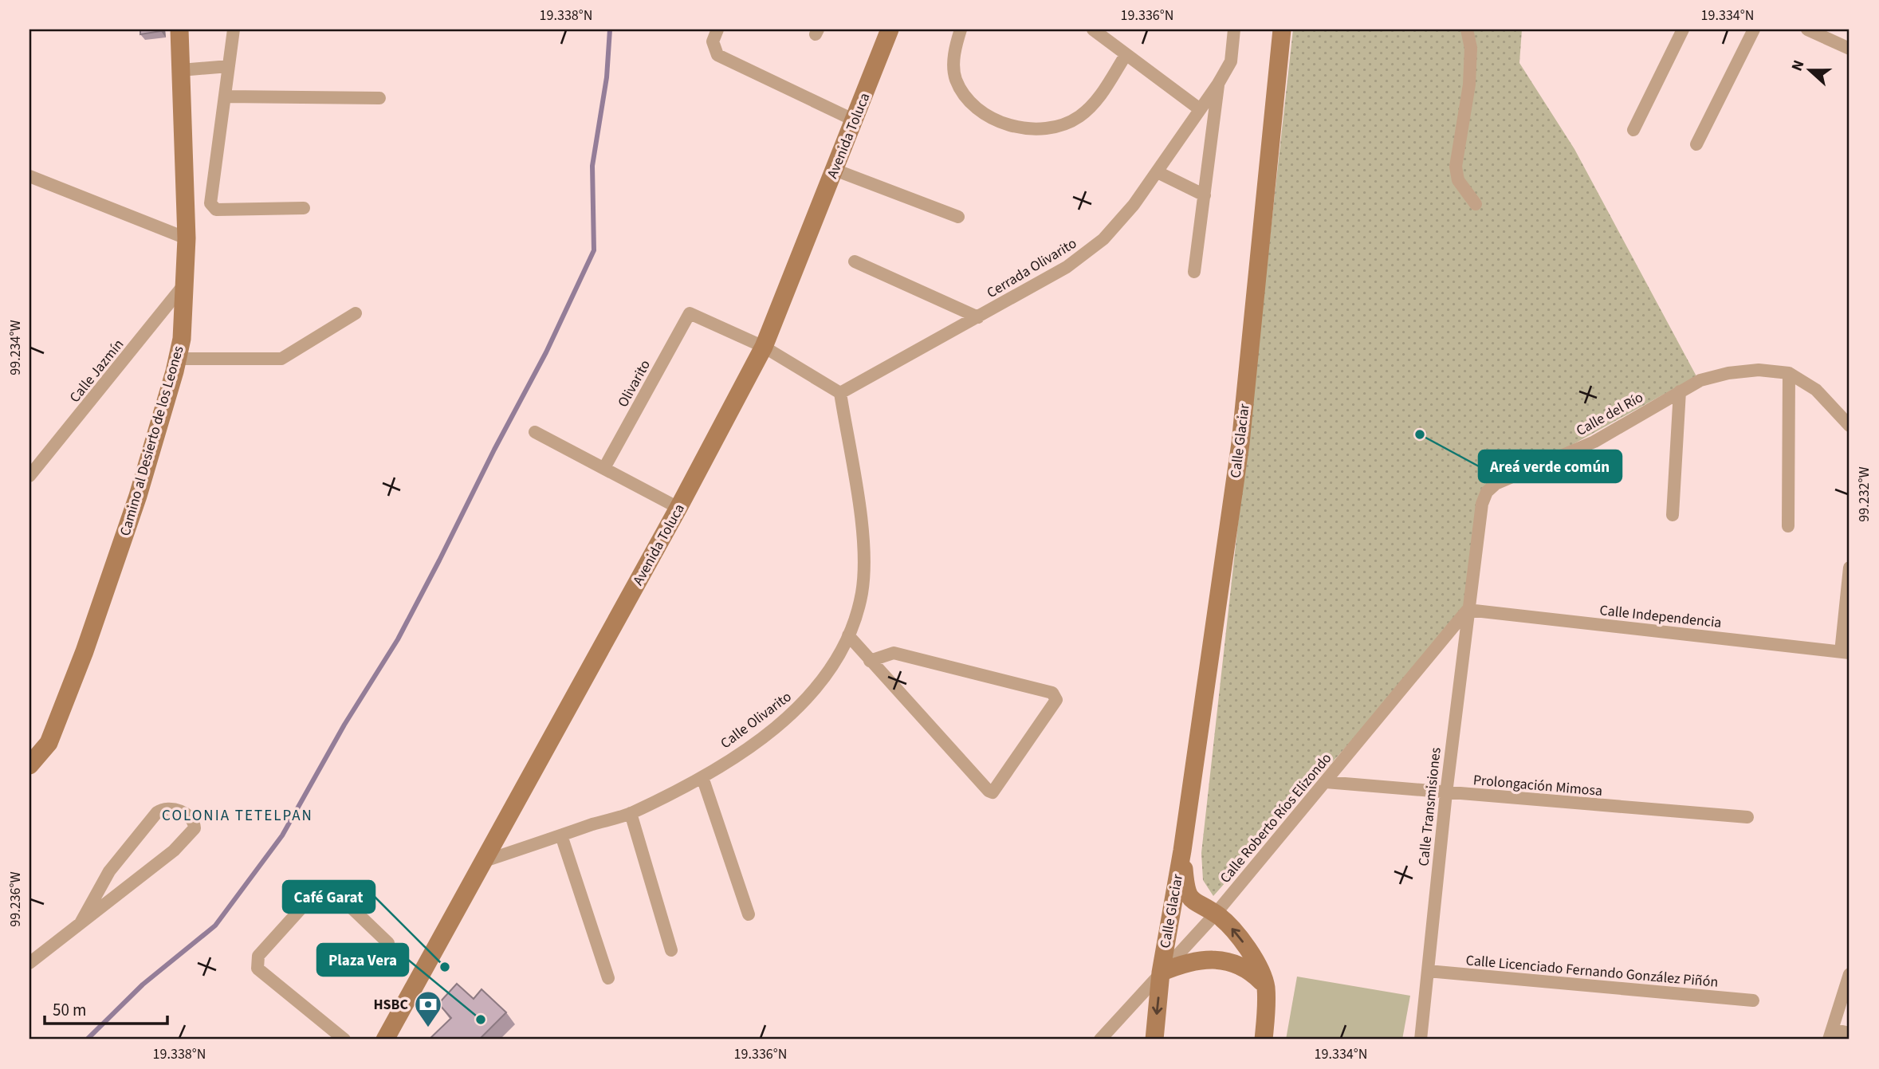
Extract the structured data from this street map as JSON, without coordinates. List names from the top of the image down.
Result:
{
  "streets": {
    "street": [
      "Avenida Toluca",
      "Cerrada Olivarito",
      "Calle Jazmín",
      "Olivarito",
      "Calle del Río",
      "Camino al Desierto de los Leones",
      "Calle Glaciar",
      "Calle Independencia",
      "Calle Olivarito",
      "Prolongación Mimosa",
      "Calle Transmisiones",
      "Calle Roberto Ríos Elizondo",
      "Calle Licenciado Fernando González Piñón"
    ]
  },
  "crossings": [
    ["Avenida Toluca", "Olivarito"],
    ["Avenida Toluca", "Calle Olivarito"],
    ["Cerrada Olivarito", "Calle Olivarito"],
    ["Calle Jazmín", "Camino al Desierto de los Leones"],
    ["Calle del Río", "Calle Independencia"],
    ["Calle del Río", "Calle Transmisiones"],
    ["Calle del Río", "Calle Roberto Ríos Elizondo"],
    ["Calle Glaciar", "Calle Roberto Ríos Elizondo"],
    ["Calle Independencia", "Calle Transmisiones"],
    ["Calle Independencia", "Calle Roberto Ríos Elizondo"],
    ["Prolongación Mimosa", "Calle Transmisiones"],
    ["Prolongación Mimosa", "Calle Roberto Ríos Elizondo"],
    ["Calle Transmisiones", "Calle Roberto Ríos Elizondo"],
    ["Calle Transmisiones", "Calle Licenciado Fernando González Piñón"]
  ],
  "districts": ["COLONIA TETELPAN"],
  "places": {
    "other": ["Areá verde común", "Café Garat", "Plaza Vera"],
    "bank": ["HSBC"]
  },
  "scale_bar": "50 m",
  "north": "left",
  "coordinates": [
    "19.338°N",
    "19.336°N",
    "19.334°N",
    "99.234°W",
    "99.232°W",
    "99.236°W"
  ]
}
